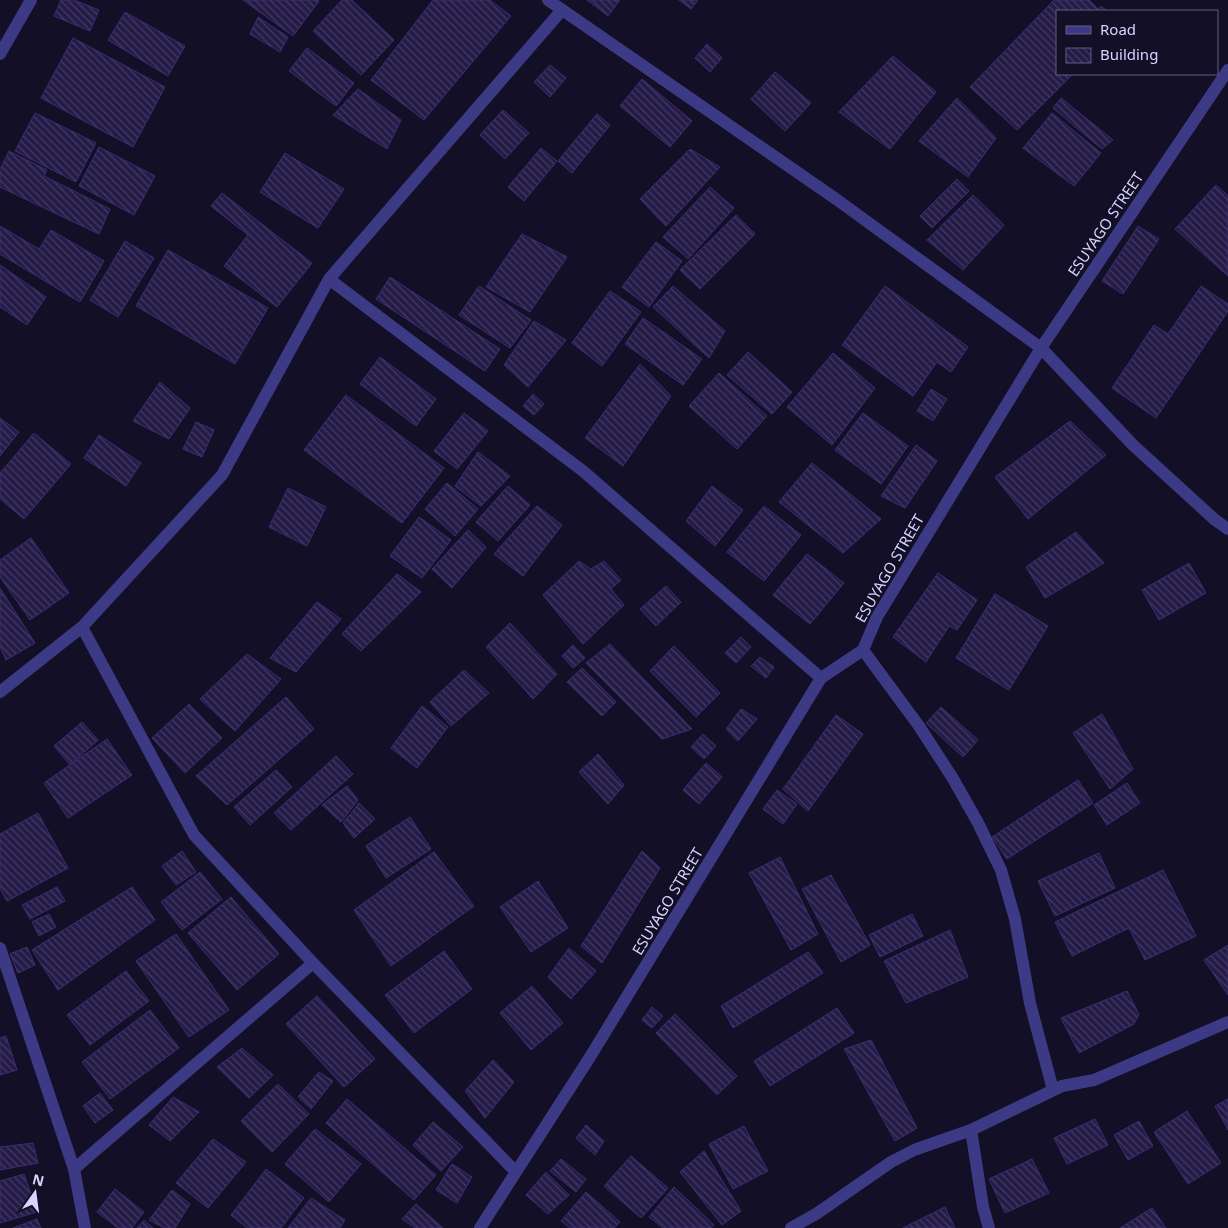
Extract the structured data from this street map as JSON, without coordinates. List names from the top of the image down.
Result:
{
  "streets": {
    "street": ["ESUYAGO STREET"]
  },
  "legend": ["Road", "Building"],
  "north": "top"
}
